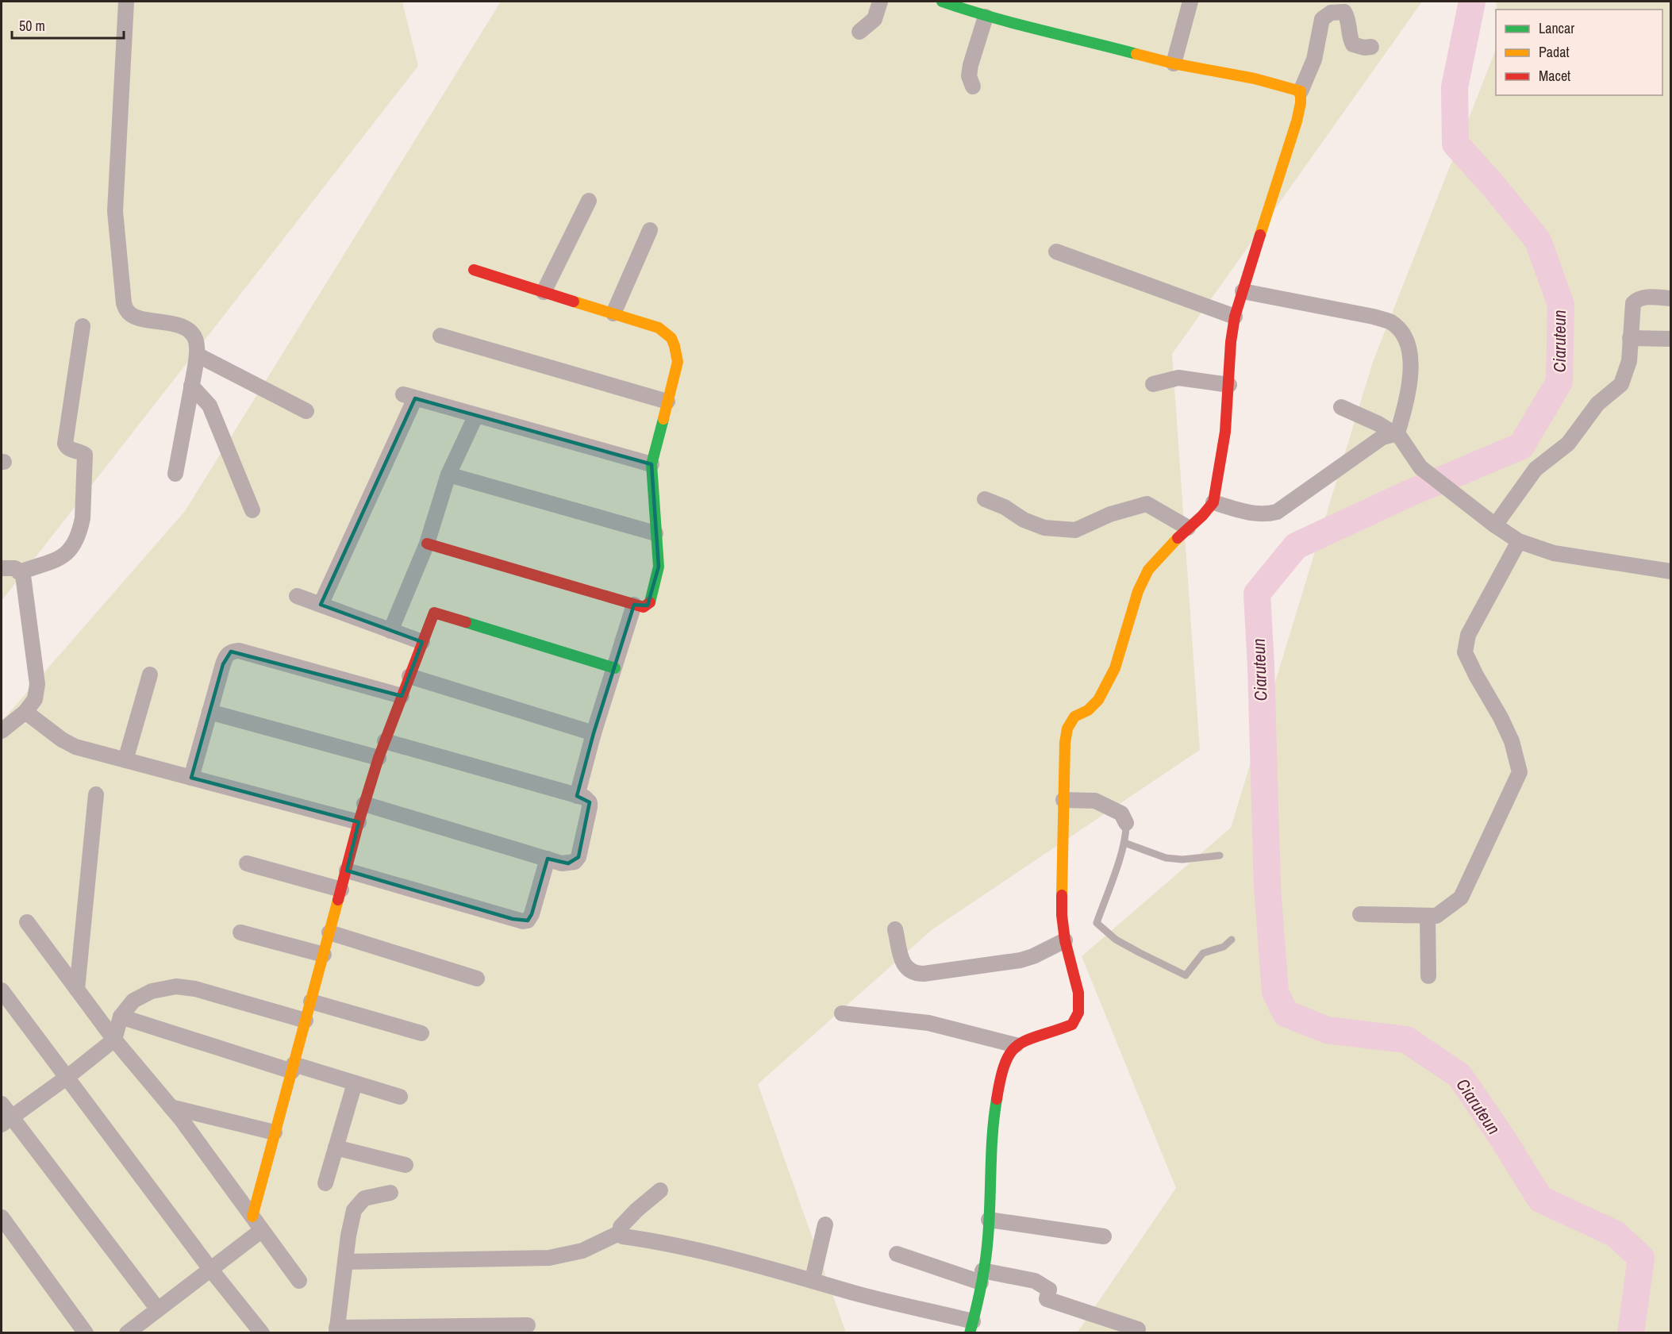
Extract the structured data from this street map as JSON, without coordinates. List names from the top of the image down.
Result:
{
  "water": ["Ciaruteun"],
  "legend": ["Lancar", "Padat", "Macet"],
  "scale_bar": "50 m"
}
